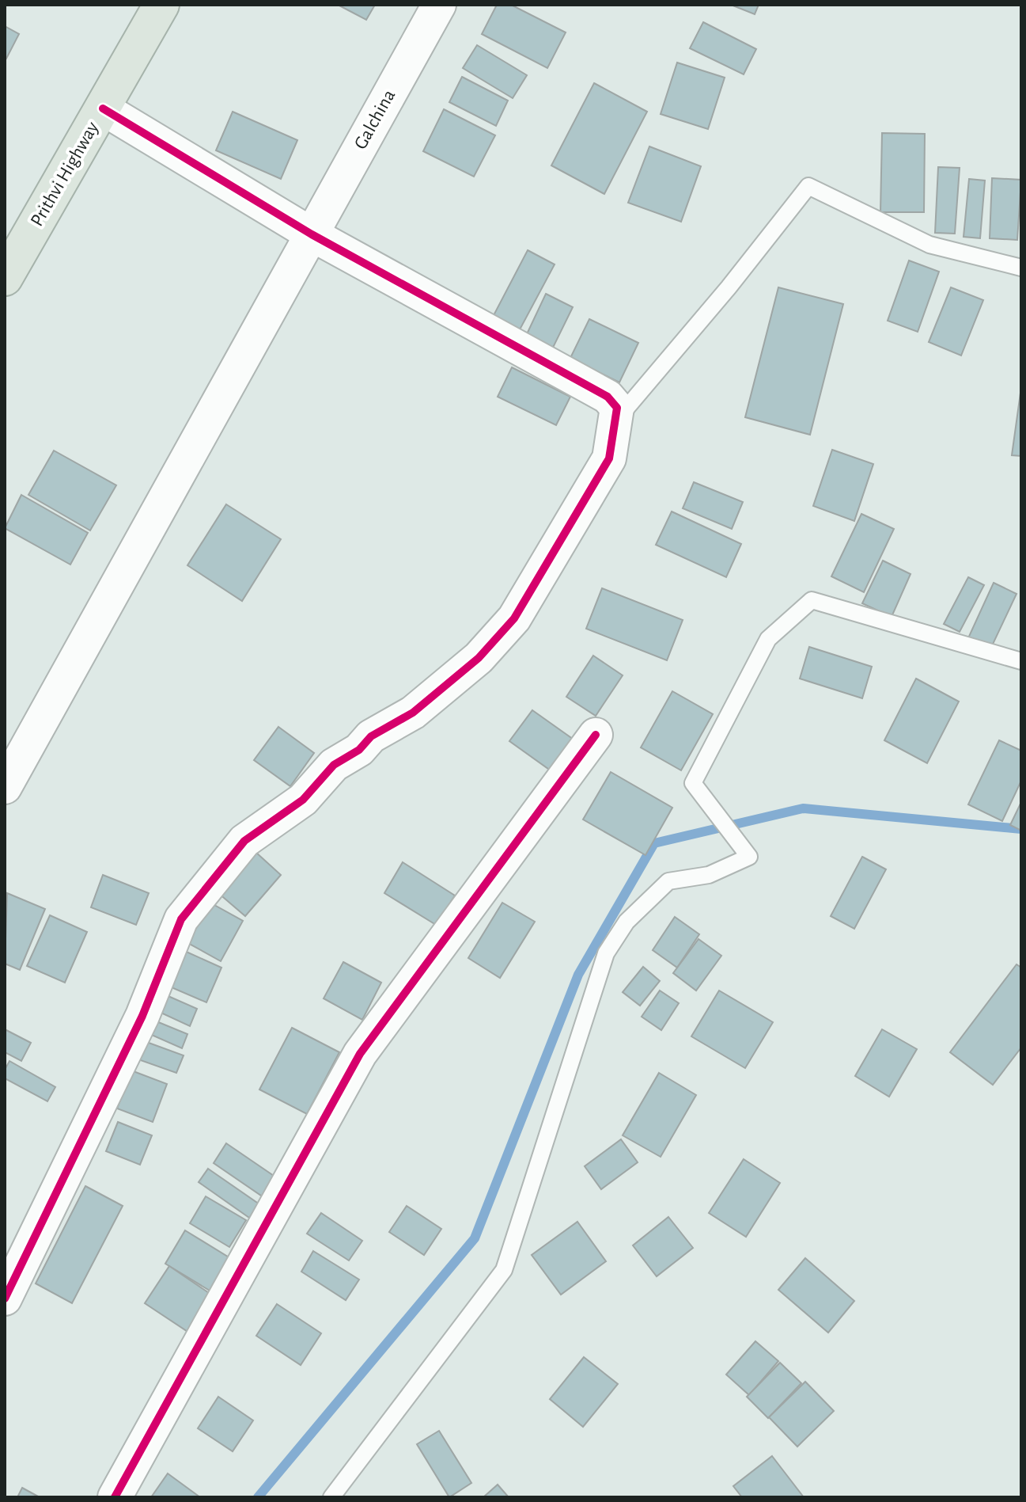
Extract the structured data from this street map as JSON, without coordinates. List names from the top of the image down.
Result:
{
  "streets": {
    "highway": ["Prithvi Highway"],
    "street": ["Galchina"]
  }
}
